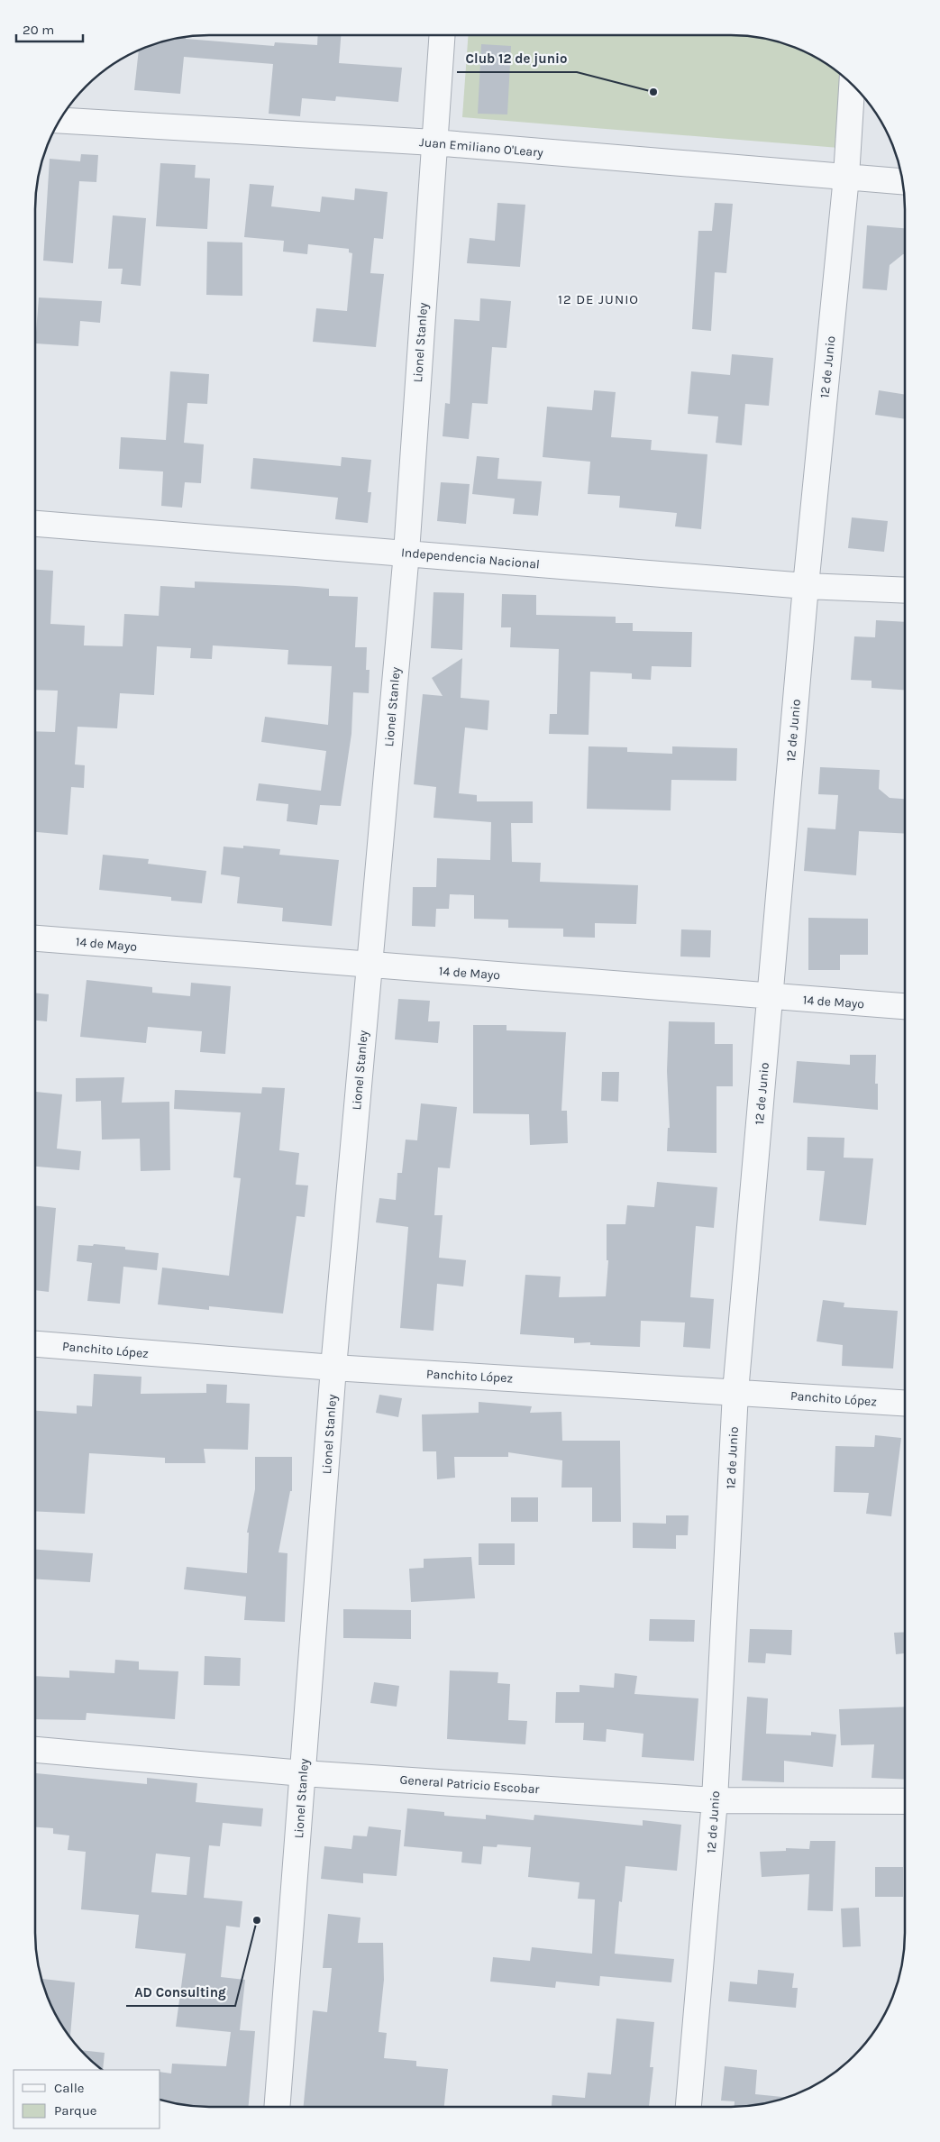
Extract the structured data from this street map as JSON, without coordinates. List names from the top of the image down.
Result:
{
  "streets": {
    "street": [
      "Juan Emiliano O'Leary",
      "Lionel Stanley",
      "12 de Junio",
      "Independencia Nacional",
      "14 de Mayo",
      "Panchito López",
      "General Patricio Escobar"
    ]
  },
  "crossings": [
    ["Juan Emiliano O'Leary", "Lionel Stanley"],
    ["Juan Emiliano O'Leary", "12 de Junio"],
    ["Lionel Stanley", "Independencia Nacional"],
    ["Lionel Stanley", "14 de Mayo"],
    ["Lionel Stanley", "Panchito López"],
    ["Lionel Stanley", "General Patricio Escobar"],
    ["12 de Junio", "Independencia Nacional"],
    ["12 de Junio", "14 de Mayo"],
    ["12 de Junio", "Panchito López"],
    ["12 de Junio", "General Patricio Escobar"]
  ],
  "districts": ["12 DE JUNIO"],
  "places": ["Club 12 de junio", "AD Consulting"],
  "legend": ["Calle", "Parque"],
  "scale_bar": "20 m"
}
